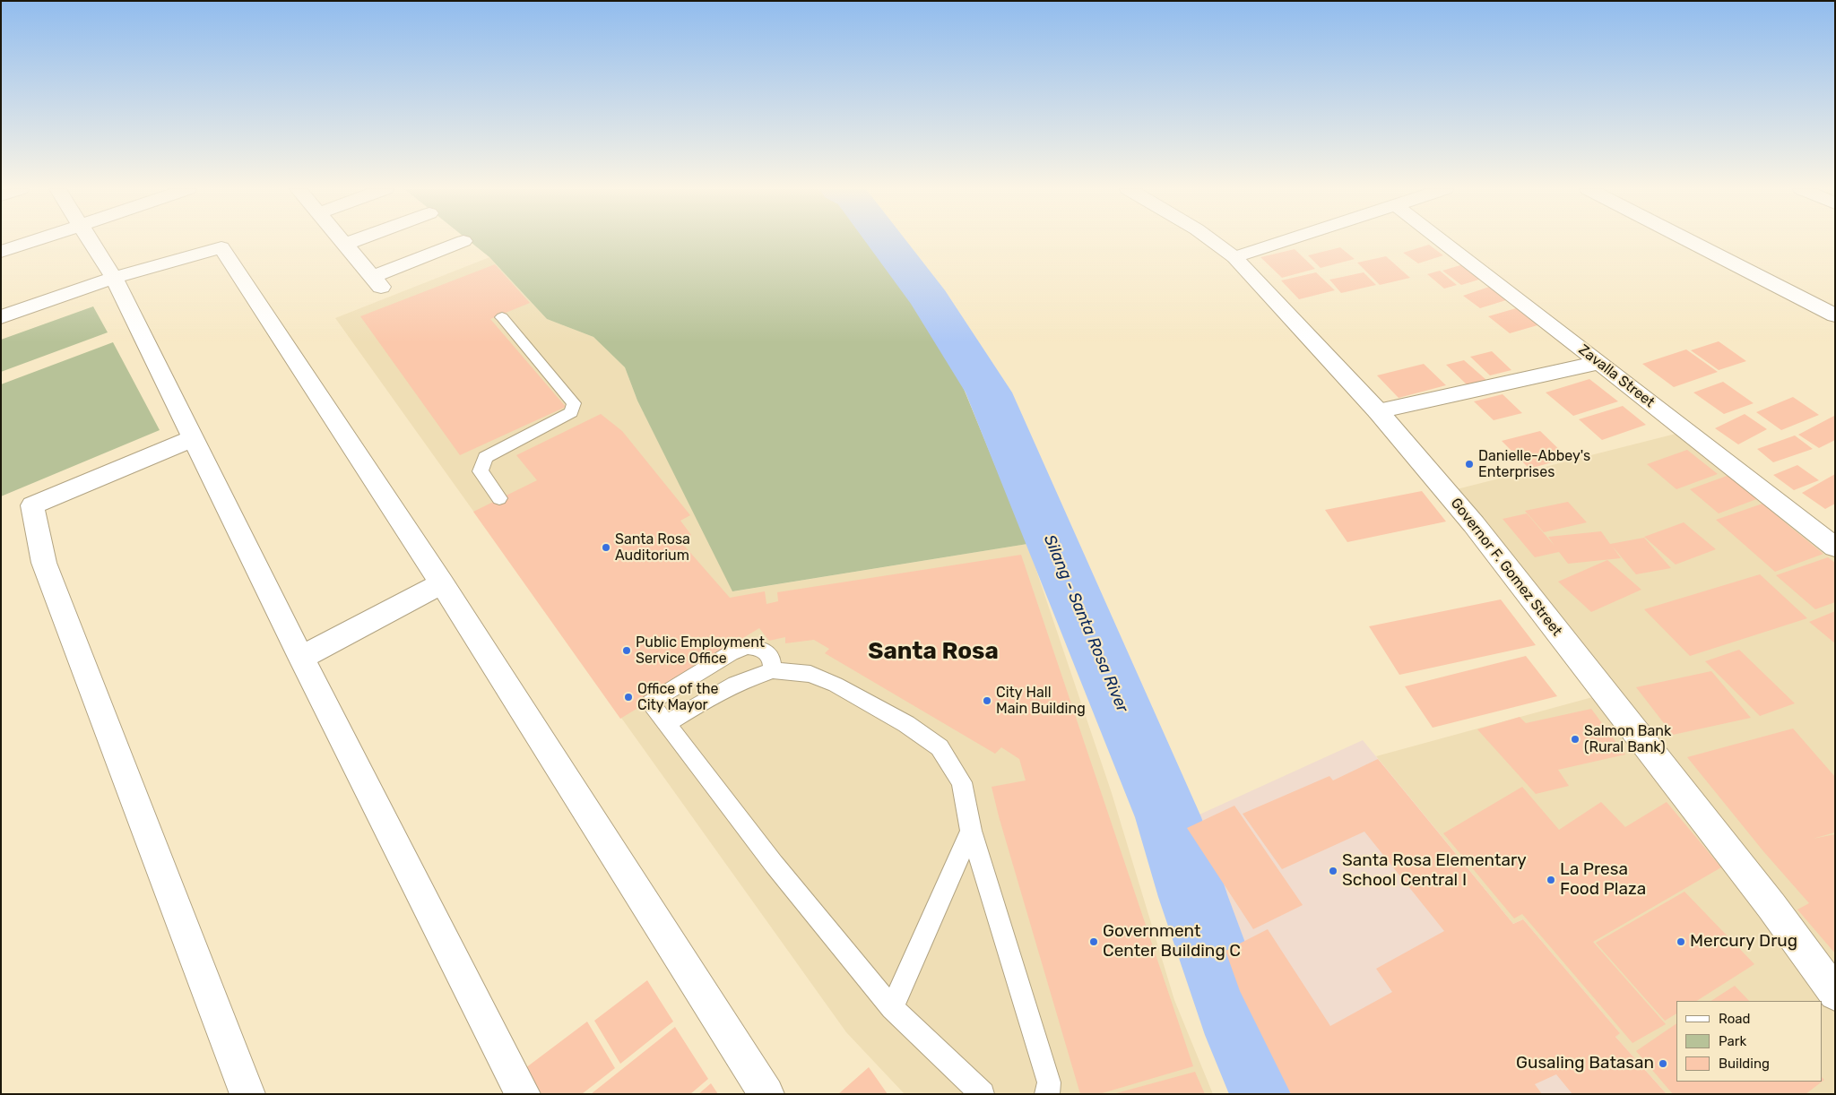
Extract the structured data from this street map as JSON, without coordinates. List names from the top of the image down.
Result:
{
  "streets": {
    "street": ["Zavalla Street", "Governor F. Gomez Street"]
  },
  "districts": ["Santa Rosa"],
  "water": ["Silang - Santa Rosa River"],
  "places": [
    "Danielle-Abbey's Enterprises",
    "Santa Rosa Auditorium",
    "Public Employment Service Office",
    "Office of the City Mayor",
    "City Hall Main Building",
    "Salmon Bank (Rural Bank)",
    "Santa Rosa Elementary School Central I",
    "La Presa Food Plaza",
    "Government Center Building C",
    "Mercury Drug",
    "Gusaling Batasan"
  ],
  "legend": ["Road", "Park", "Building"]
}
